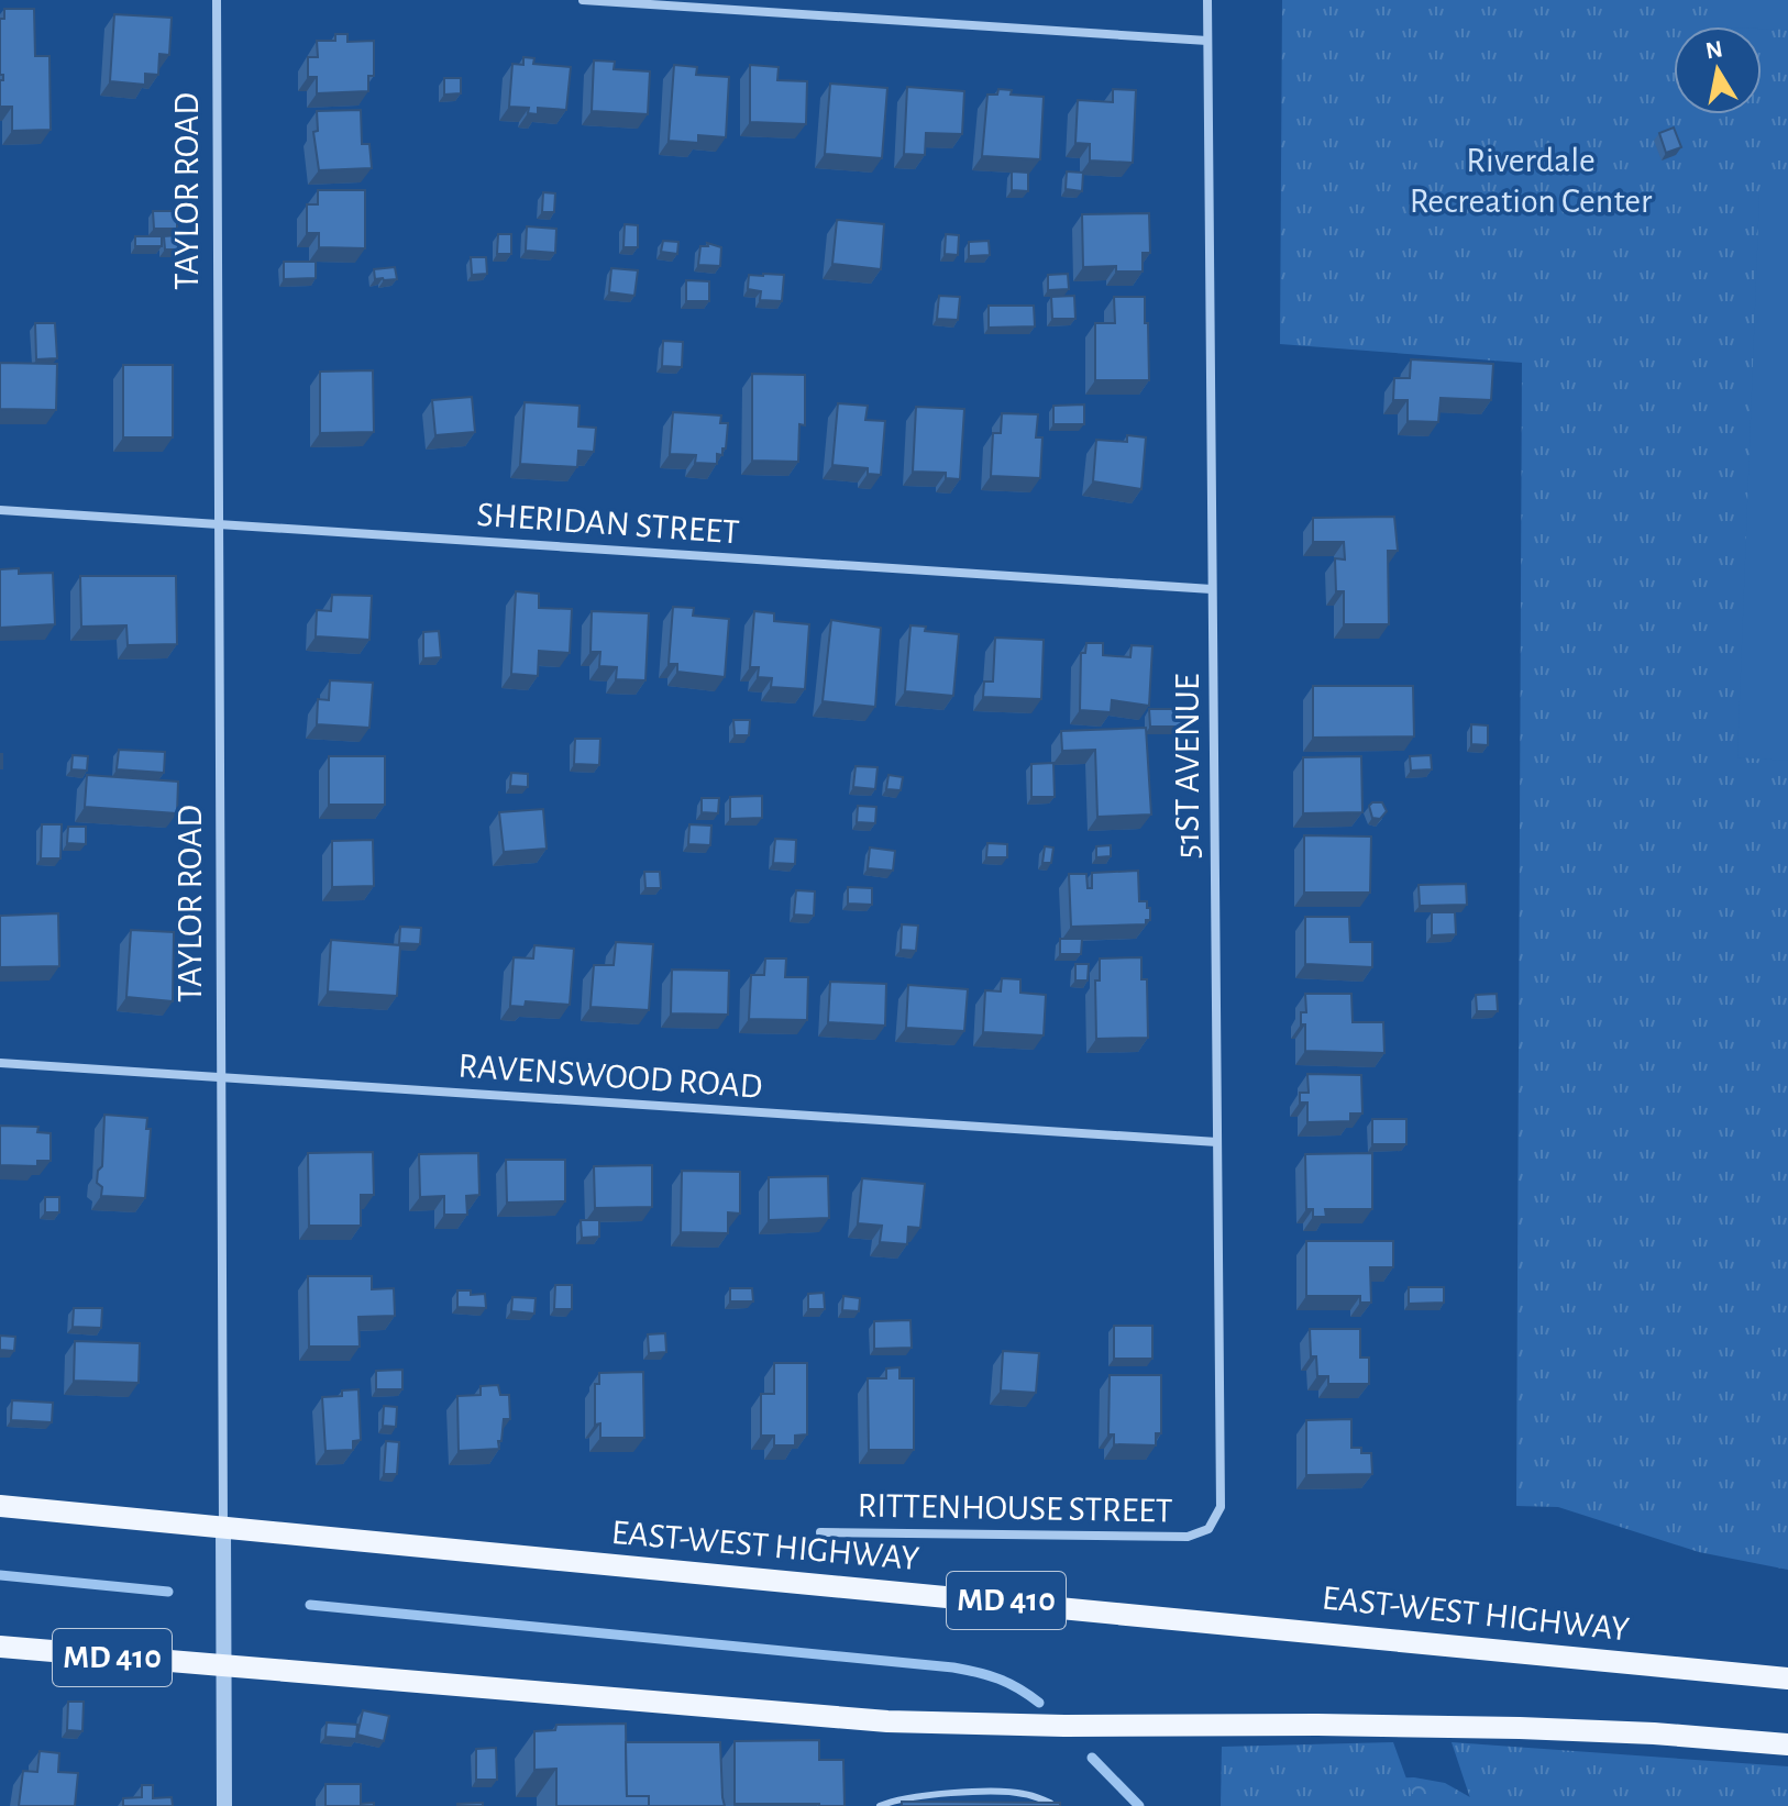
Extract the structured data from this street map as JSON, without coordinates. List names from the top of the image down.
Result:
{
  "streets": {
    "main road": ["EAST-WEST HIGHWAY", "MD 410"],
    "street": [
      "TAYLOR ROAD",
      "SHERIDAN STREET",
      "51ST AVENUE",
      "RAVENSWOOD ROAD",
      "RITTENHOUSE STREET"
    ]
  },
  "crossings": [
    ["TAYLOR ROAD", "SHERIDAN STREET"],
    ["TAYLOR ROAD", "RAVENSWOOD ROAD"],
    ["TAYLOR ROAD", "EAST-WEST HIGHWAY"],
    ["TAYLOR ROAD", "MD 410"],
    ["SHERIDAN STREET", "51ST AVENUE"],
    ["51ST AVENUE", "RAVENSWOOD ROAD"],
    ["51ST AVENUE", "RITTENHOUSE STREET"]
  ],
  "parks": ["Riverdale Recreation Center"],
  "north": "top"
}
